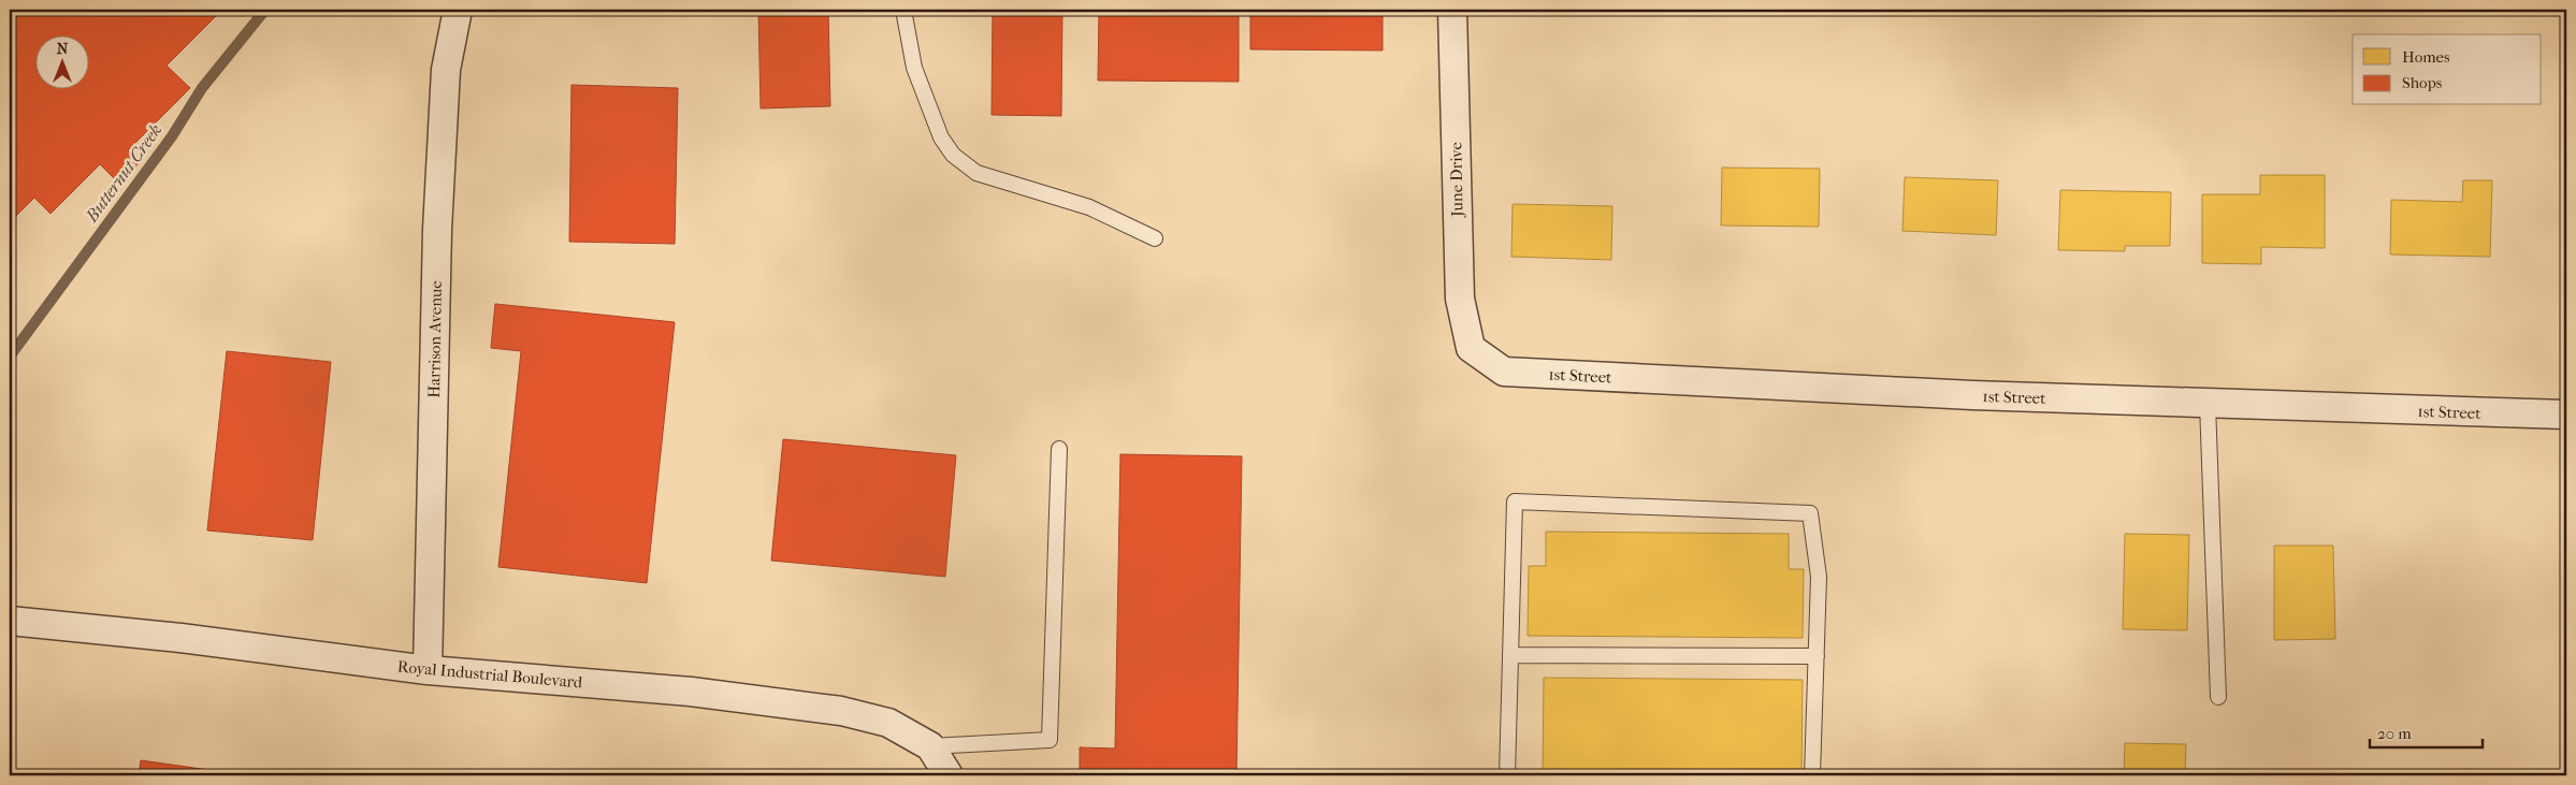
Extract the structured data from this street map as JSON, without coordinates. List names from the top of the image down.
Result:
{
  "streets": {
    "street": [
      "June Drive",
      "Harrison Avenue",
      "1st Street",
      "Royal Industrial Boulevard"
    ]
  },
  "crossings": [
    ["June Drive", "1st Street"],
    ["Harrison Avenue", "Royal Industrial Boulevard"]
  ],
  "water": ["Butternut Creek"],
  "legend": ["Homes", "Shops"],
  "scale_bar": "20 m",
  "north": "top"
}
